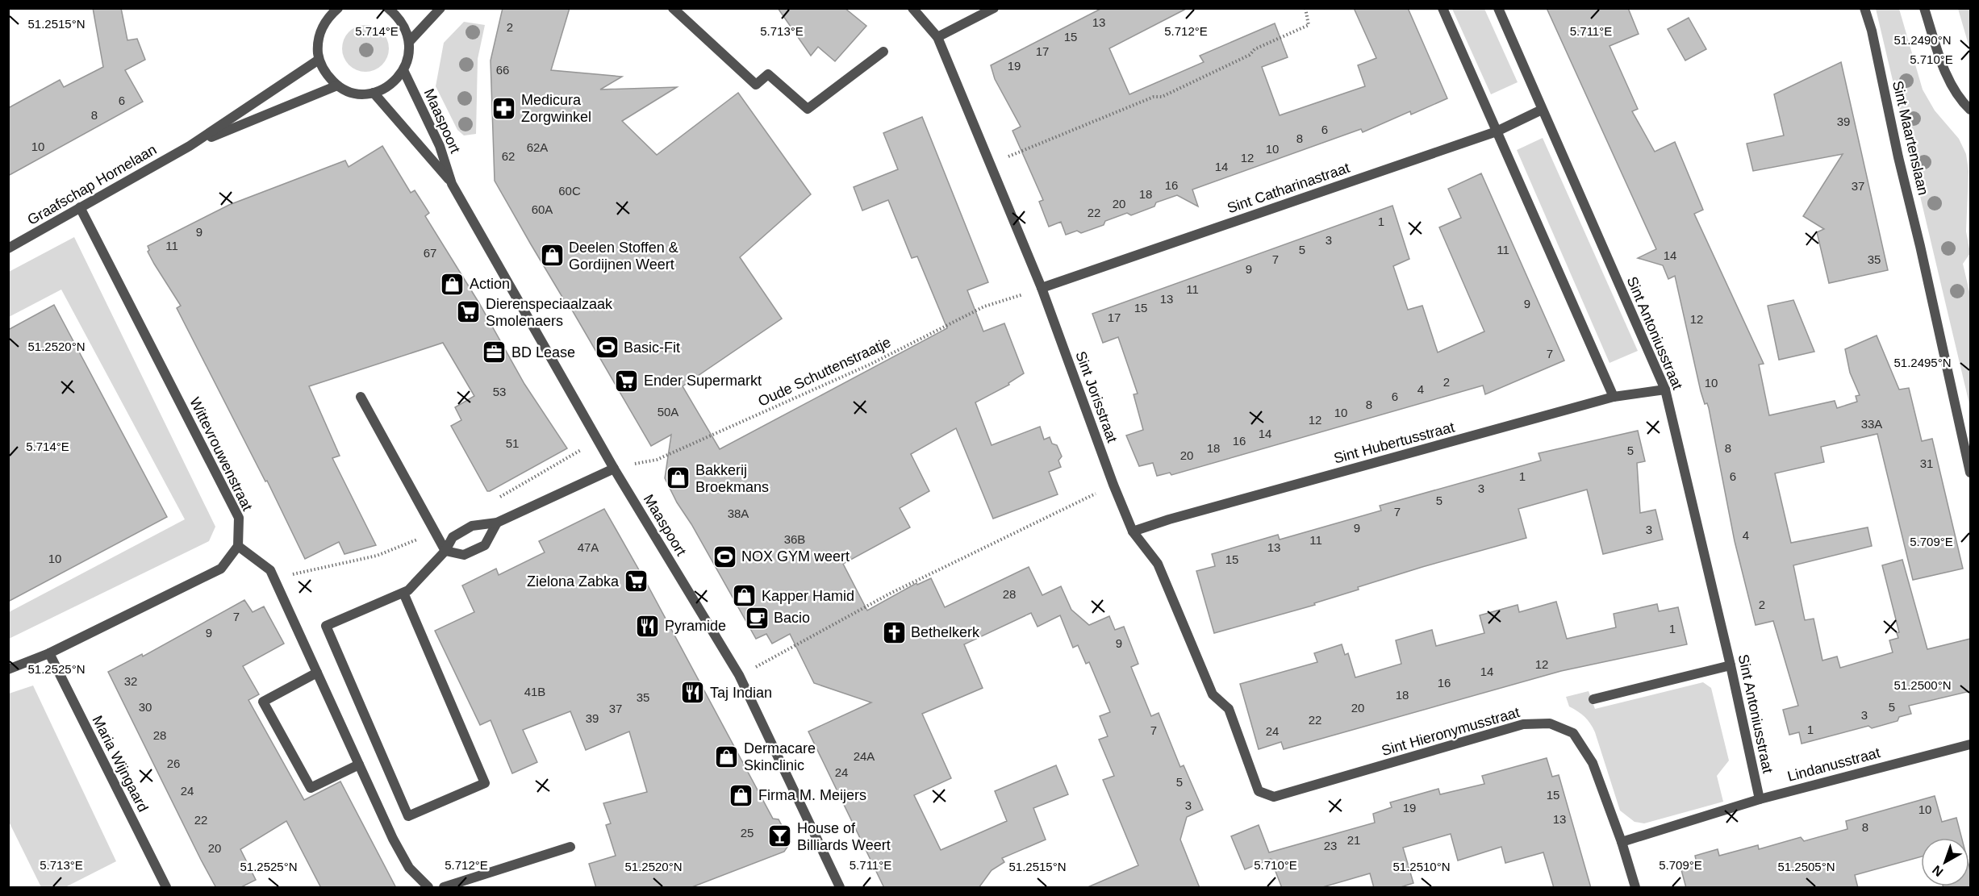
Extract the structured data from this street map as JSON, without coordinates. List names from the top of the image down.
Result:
{
  "streets": {
    "street": [
      "Maaspoort",
      "Sint Maartenslaan",
      "Graafschap Hornelaan",
      "Sint Catharinastraat",
      "Sint Antoniusstraat",
      "Sint Jorisstraat",
      "Sint Hubertusstraat",
      "Wittevrouwenstraat",
      "Sint Hieronymusstraat",
      "Maria Wijngaard",
      "Lindanusstraat"
    ],
    "path": ["Oude Schuttenstraatje"]
  },
  "crossings": [
    ["Maaspoort", "Oude Schuttenstraatje"],
    ["Graafschap Hornelaan", "Wittevrouwenstraat"],
    ["Sint Catharinastraat", "Sint Antoniusstraat"],
    ["Sint Catharinastraat", "Oude Schuttenstraatje"],
    ["Sint Catharinastraat", "Sint Jorisstraat"],
    ["Sint Antoniusstraat", "Sint Hubertusstraat"],
    ["Sint Antoniusstraat", "Lindanusstraat"],
    ["Oude Schuttenstraatje", "Sint Jorisstraat"],
    ["Sint Jorisstraat", "Sint Hubertusstraat"],
    ["Sint Jorisstraat", "Sint Hieronymusstraat"],
    ["Sint Hieronymusstraat", "Lindanusstraat"]
  ],
  "places": {
    "pharmacy": ["Medicura Zorgwinkel"],
    "shop": [
      "Deelen Stoffen & Gordijnen Weert",
      "Action",
      "Bakkerij Broekmans",
      "Kapper Hamid",
      "Dermacare Skinclinic",
      "Firma M. Meijers"
    ],
    "supermarket": ["Dierenspeciaalzaak Smolenaers", "Ender Supermarkt", "Zielona Zabka"],
    "sports": ["Basic-Fit", "NOX GYM weert"],
    "office": ["BD Lease"],
    "cafe": ["Bacio"],
    "restaurant": ["Pyramide", "Taj Indian"],
    "church": ["Bethelkerk"],
    "bar": ["House of Billiards Weert"]
  },
  "house_numbers": [
    "13",
    "2",
    "15",
    "17",
    "19",
    "66",
    "6",
    "8",
    "39",
    "6",
    "8",
    "10",
    "62A",
    "10",
    "62",
    "12",
    "14",
    "16",
    "37",
    "60C",
    "18",
    "20",
    "60A",
    "22",
    "1",
    "9",
    "3",
    "11",
    "5",
    "11",
    "67",
    "14",
    "7",
    "35",
    "9",
    "11",
    "13",
    "9",
    "15",
    "17",
    "12",
    "7",
    "2",
    "10",
    "4",
    "53",
    "6",
    "8",
    "50A",
    "10",
    "12",
    "33A",
    "14",
    "16",
    "51",
    "18",
    "8",
    "5",
    "20",
    "31",
    "1",
    "6",
    "3",
    "5",
    "7",
    "38A",
    "9",
    "3",
    "4",
    "36B",
    "11",
    "47A",
    "13",
    "10",
    "15",
    "28",
    "2",
    "7",
    "1",
    "9",
    "9",
    "12",
    "14",
    "32",
    "16",
    "41B",
    "18",
    "35",
    "30",
    "5",
    "20",
    "37",
    "3",
    "39",
    "22",
    "1",
    "7",
    "24",
    "28",
    "24A",
    "26",
    "24",
    "5",
    "24",
    "15",
    "3",
    "19",
    "10",
    "13",
    "22",
    "8",
    "25",
    "21",
    "23",
    "20"
  ],
  "north": "bottom left",
  "coordinates": [
    "51.2515°N",
    "5.714°E",
    "5.713°E",
    "5.712°E",
    "5.711°E",
    "51.2490°N",
    "5.710°E",
    "51.2520°N",
    "51.2495°N",
    "5.709°E",
    "51.2525°N",
    "51.2500°N",
    "51.2510°N",
    "51.2505°N"
  ]
}
